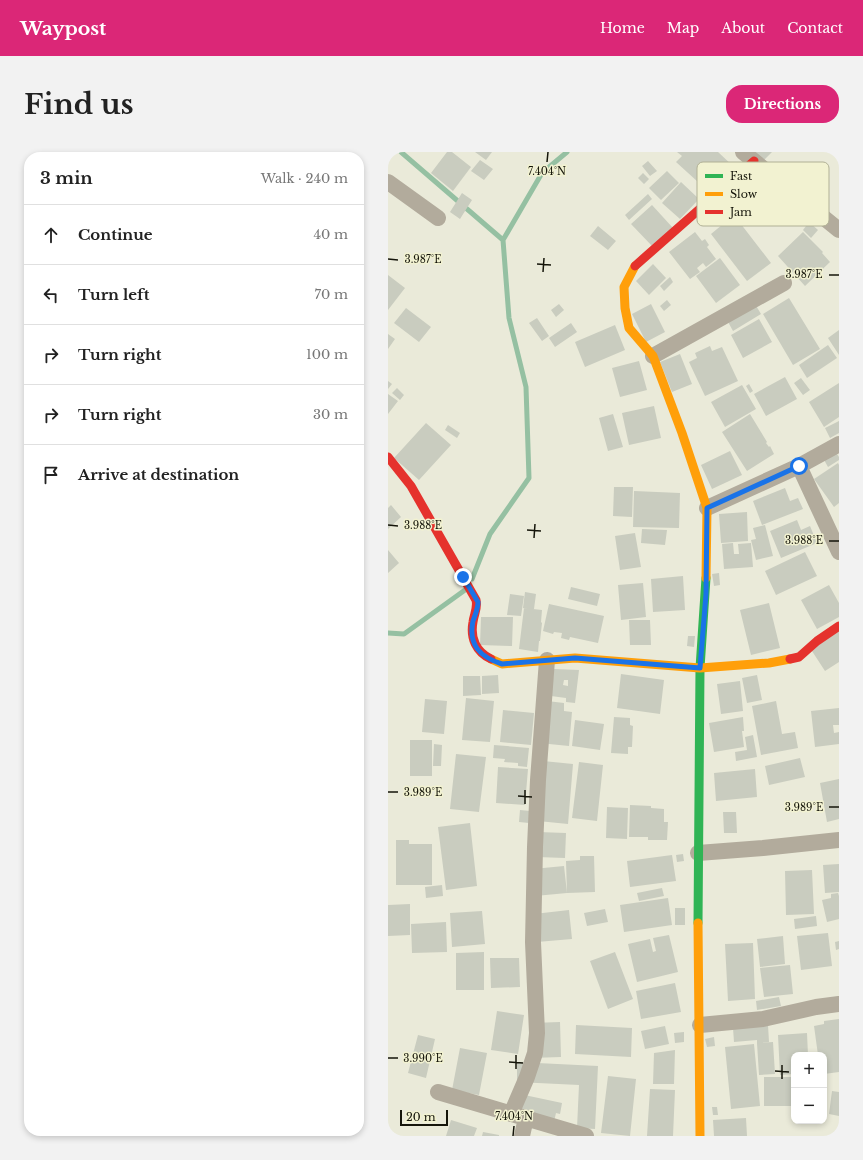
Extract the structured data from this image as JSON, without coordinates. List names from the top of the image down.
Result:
{
  "legend": ["Fast", "Slow", "Jam"],
  "scale_bar": "20 m",
  "page": {
    "header": "Waypost",
    "nav": [
      "Home",
      "Map",
      "About",
      "Contact"
    ],
    "buttons": "Directions",
    "title": "Find us",
    "heading": ["3 min", "Walk · 240 m"],
    "list": [
      ["Continue", "40 m"],
      ["Turn left", "70 m"],
      ["Turn right", "100 m"],
      ["Turn right", "30 m"],
      "Arrive at destination"
    ],
    "map_buttons": ["+", "−"],
    "scale": "20 m"
  },
  "coordinates": [
    "7.404°N",
    "3.987°E",
    "3.988°E",
    "3.989°E",
    "3.990°E"
  ]
}
